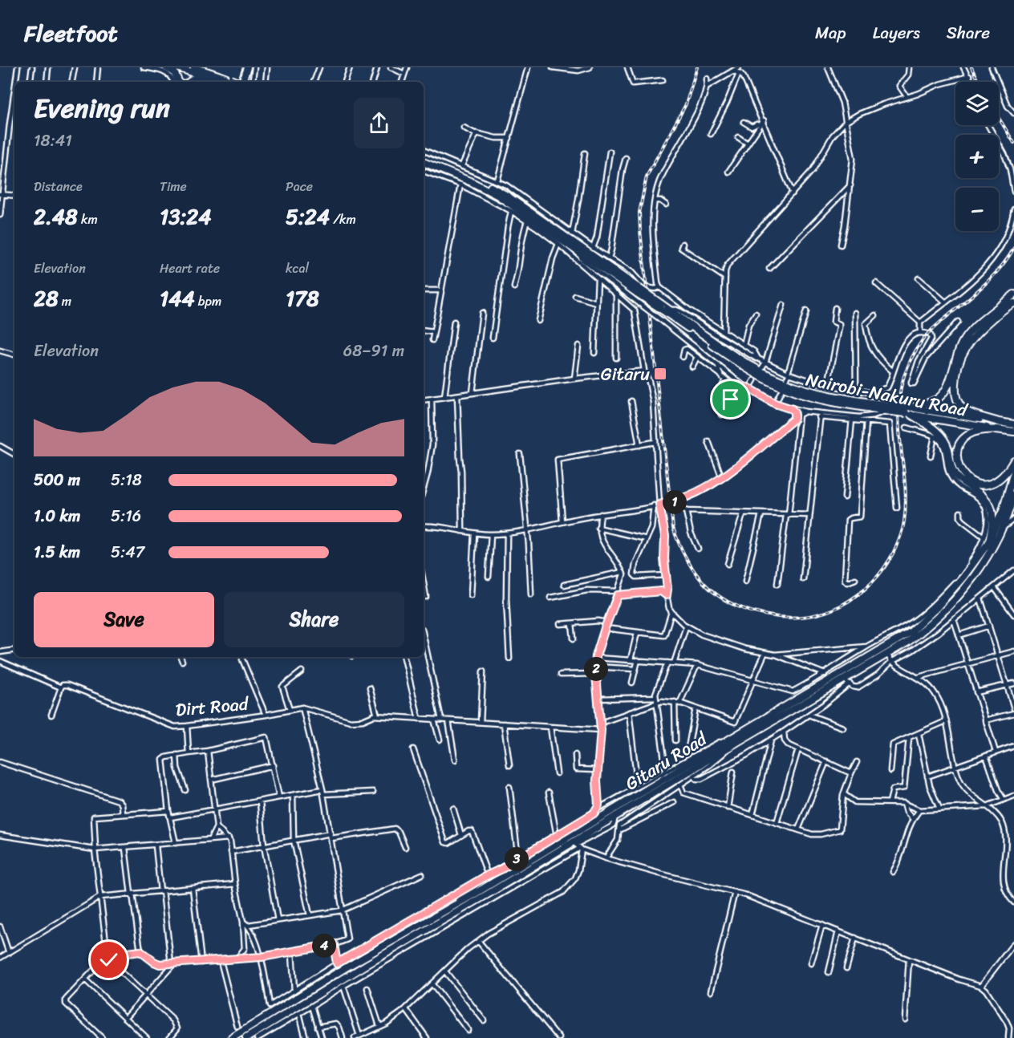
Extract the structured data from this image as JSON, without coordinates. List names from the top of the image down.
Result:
{
  "streets": {
    "main road": ["Nairobi-Nakuru Road", "Gitaru Road"],
    "street": ["Dirt Road"]
  },
  "places": {
    "transit": ["Gitaru"]
  },
  "page": {
    "header": "Fleetfoot",
    "nav": ["Map", "Layers", "Share"],
    "map_buttons": ["+", "−"],
    "heading": ["Evening run", "18:41"],
    "stats": [
      ["Distance", "2.48 km"],
      ["Time", "13:24"],
      ["Pace", "5:24 /km"],
      ["Elevation", "28 m"],
      ["Heart rate", "144 bpm"],
      ["kcal", "178"]
    ],
    "chart": ["Elevation", "68–91 m"],
    "list": [
      {
        "name": "500 m",
        "note": "5:18"
      },
      {
        "name": "1.0 km",
        "note": "5:16"
      },
      {
        "name": "1.5 km",
        "note": "5:47"
      }
    ],
    "pins": [
      "1",
      "2",
      "3",
      "4"
    ],
    "buttons": ["Save", "Share"]
  }
}
